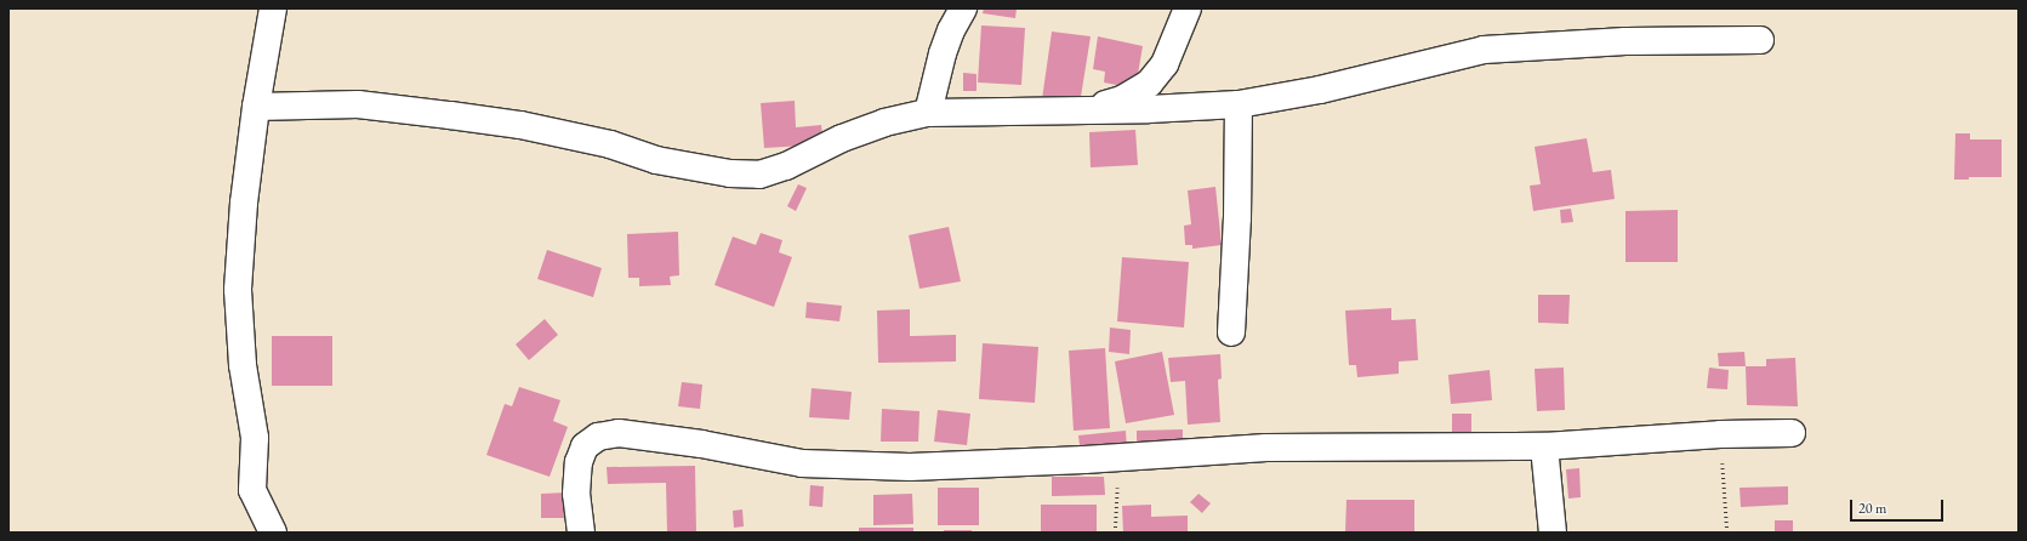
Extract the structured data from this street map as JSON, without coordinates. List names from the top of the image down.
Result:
{
  "scale_bar": "20 m"
}
